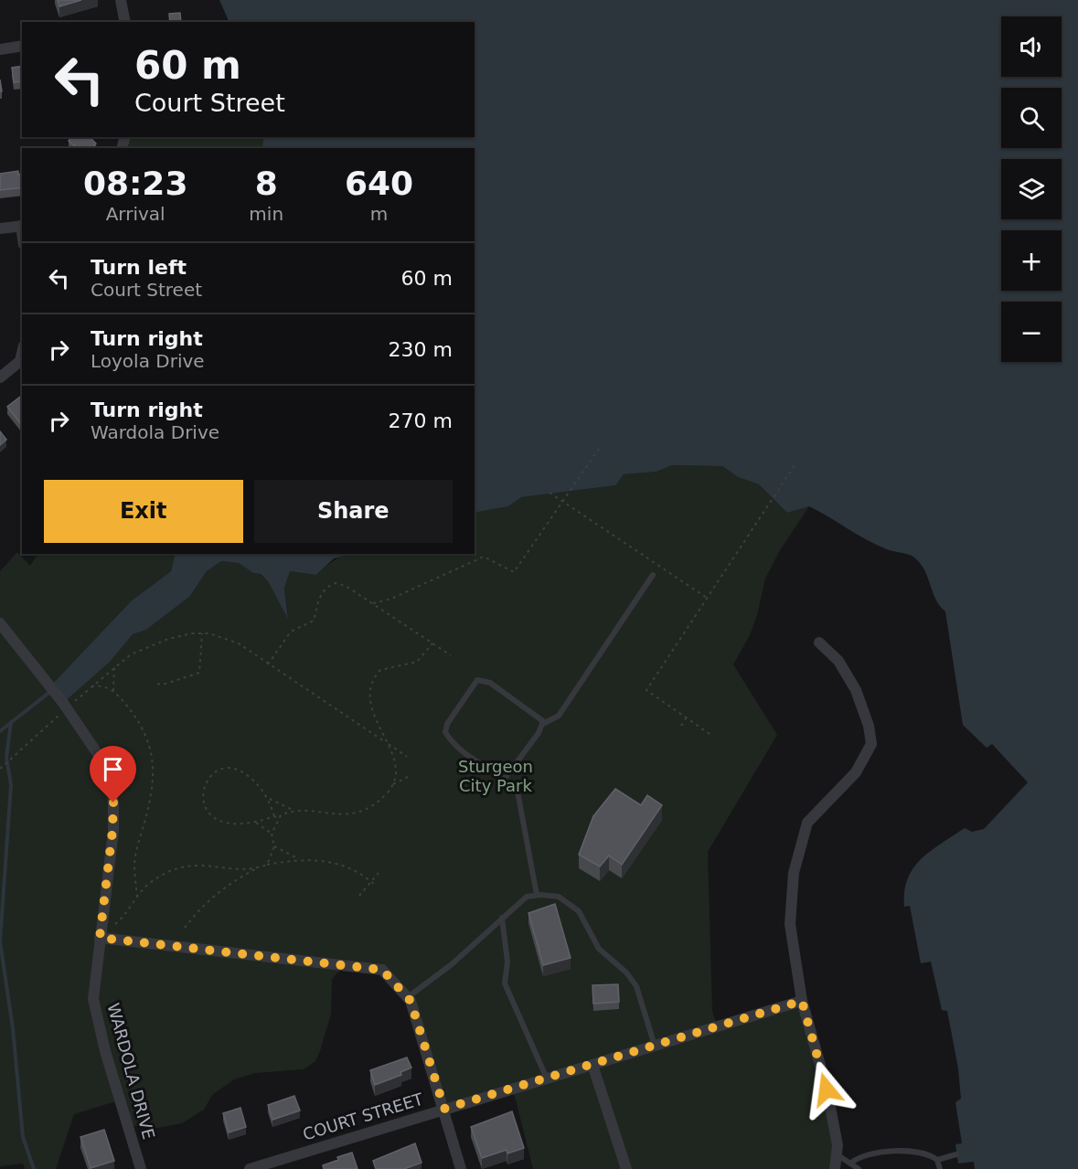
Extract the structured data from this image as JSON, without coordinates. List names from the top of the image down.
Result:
{
  "streets": {
    "street": ["WARDOLA DRIVE", "COURT STREET"]
  },
  "parks": ["Sturgeon City Park"],
  "page": {
    "map_buttons": ["+", "−"],
    "turn": ["60 m", "Court Street"],
    "eta": [
      "08:23",
      "Arrival",
      "8",
      "min",
      "640",
      "m"
    ],
    "list": [
      {
        "name": "Turn left",
        "note": "Court Street",
        "value": "60 m"
      },
      {
        "name": "Turn right",
        "note": "Loyola Drive",
        "value": "230 m"
      },
      {
        "name": "Turn right",
        "note": "Wardola Drive",
        "value": "270 m"
      }
    ],
    "buttons": ["Exit", "Share"]
  }
}
